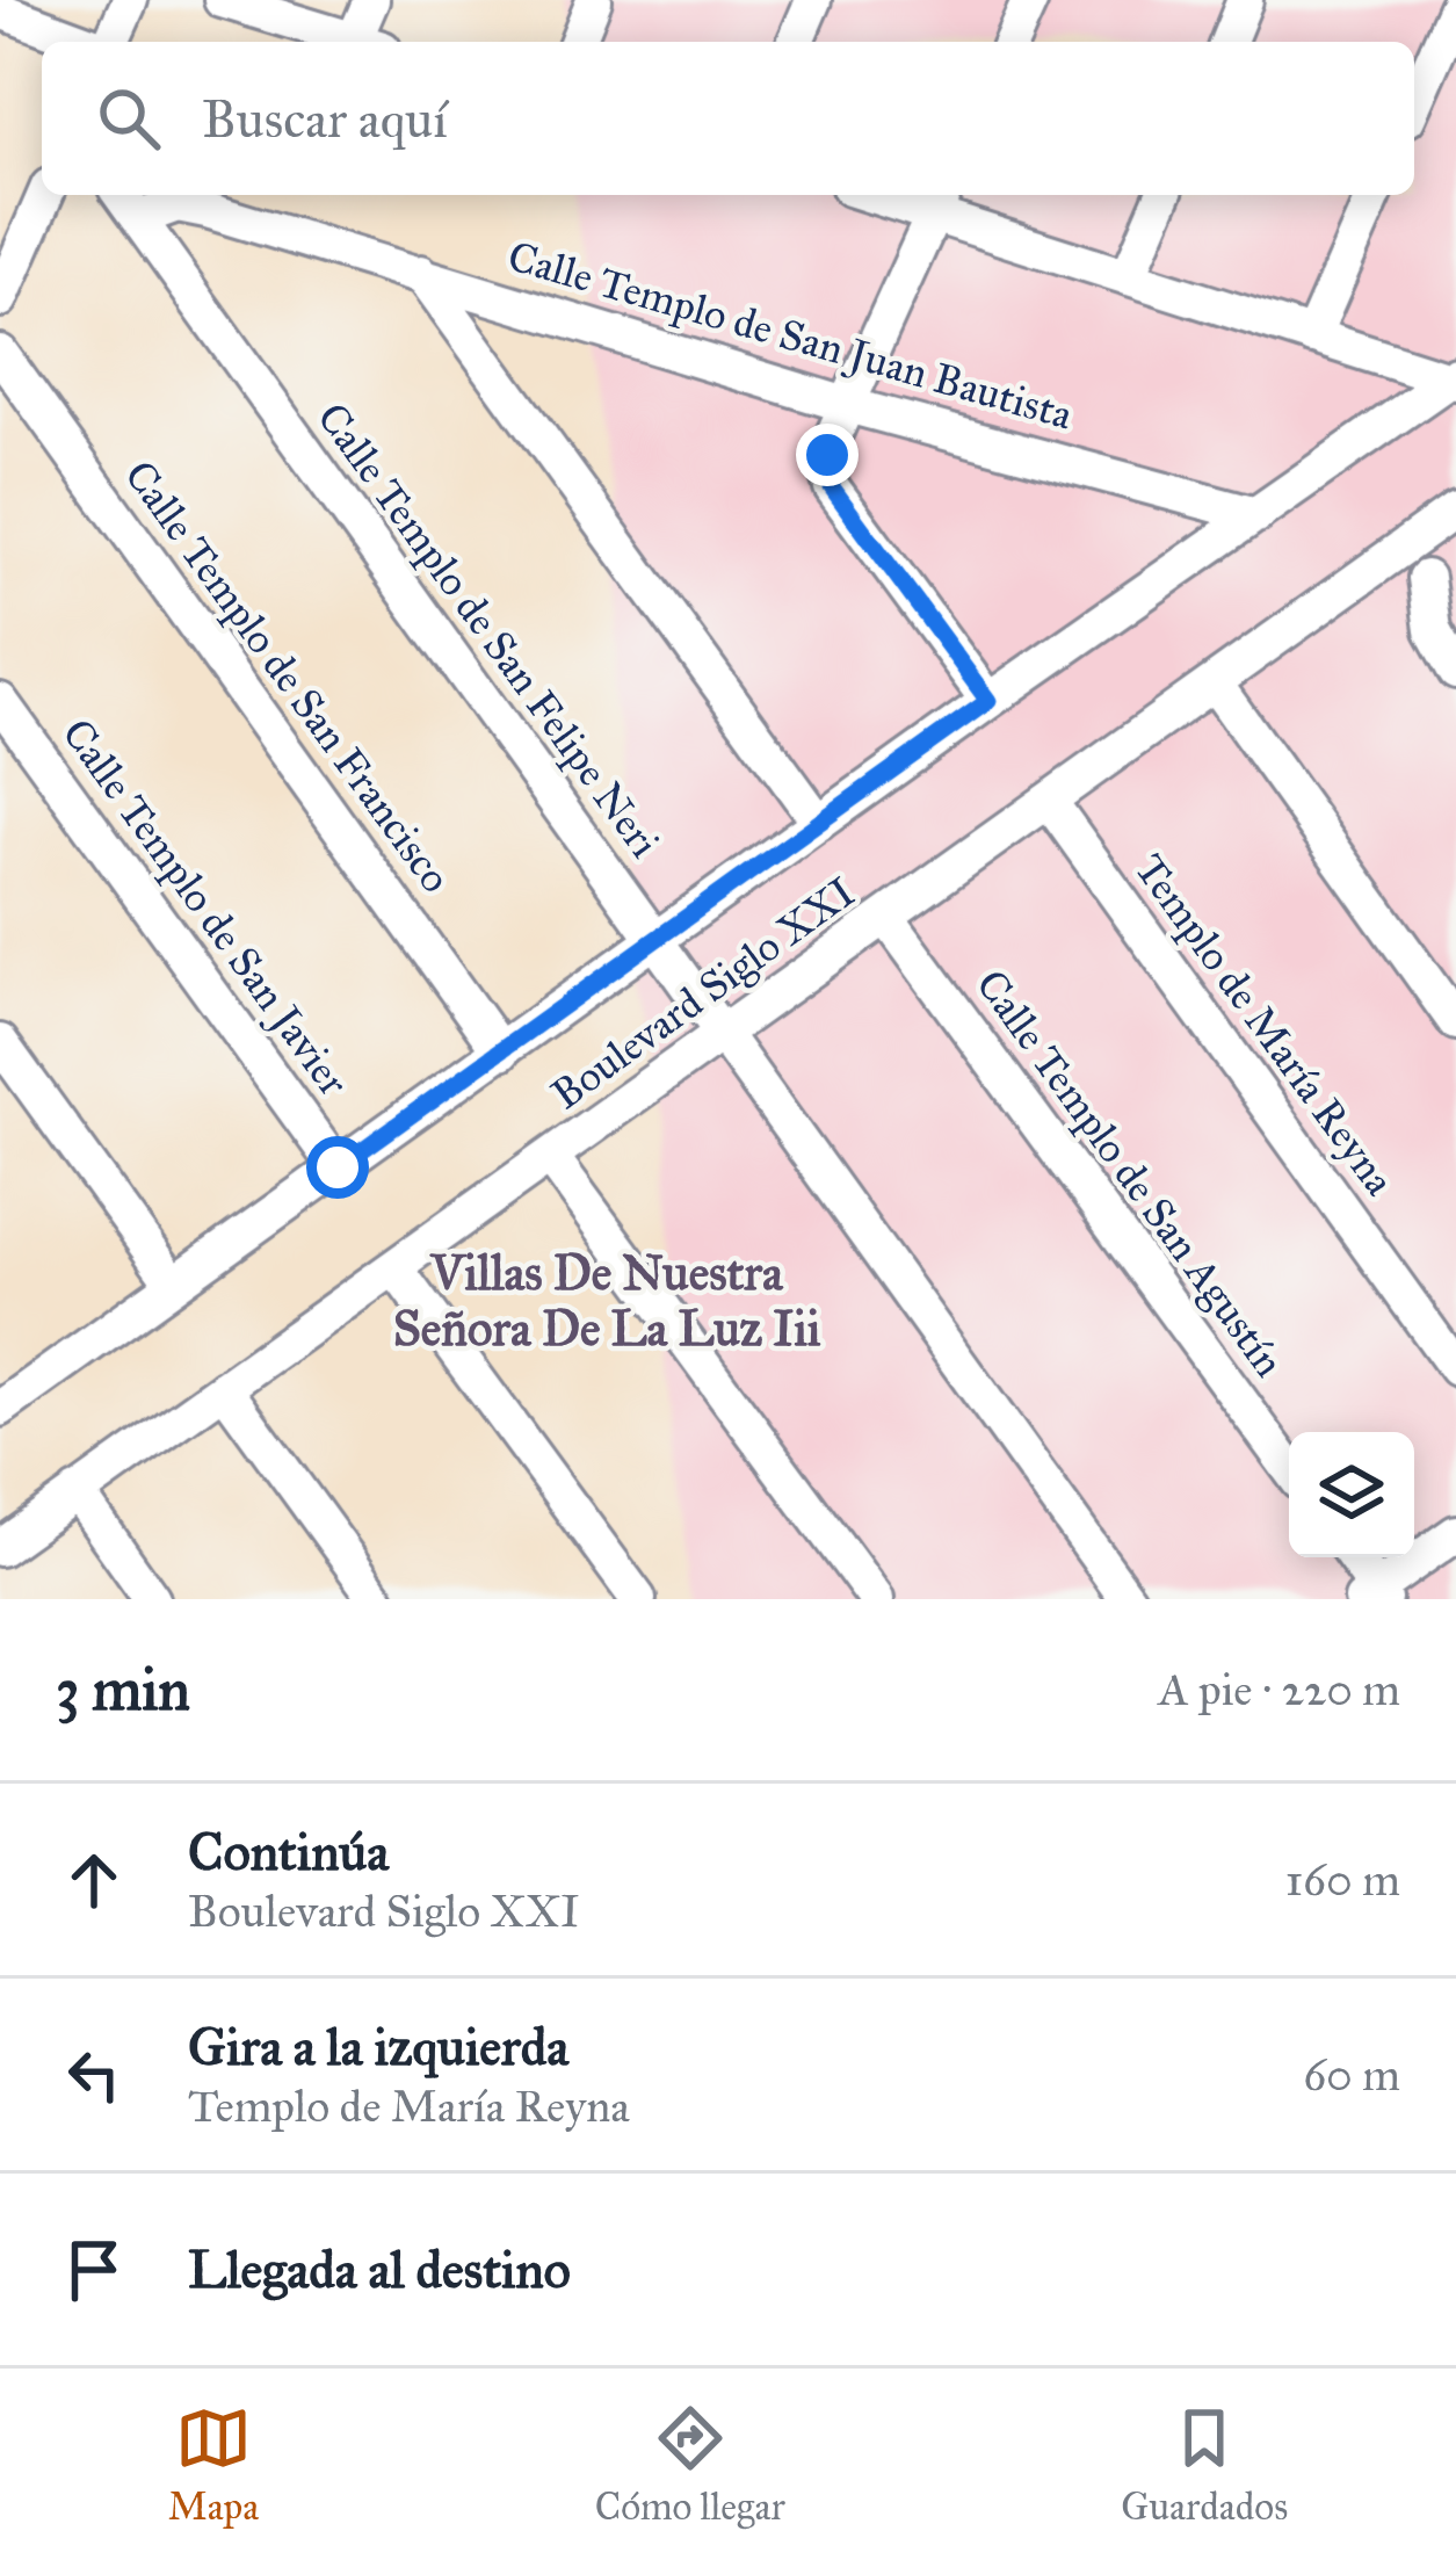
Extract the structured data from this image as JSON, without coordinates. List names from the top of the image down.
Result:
{
  "streets": {
    "street": [
      "Calle Templo de San Juan Bautista",
      "Calle Templo de San Felipe Neri",
      "Calle Templo de San Francisco",
      "Calle Templo de San Javier",
      "Boulevard Siglo XXI",
      "Templo de María Reyna",
      "Calle Templo de San Agustín"
    ]
  },
  "crossings": [
    ["Calle Templo de San Juan Bautista", "Calle Templo de San Felipe Neri"],
    ["Calle Templo de San Juan Bautista", "Boulevard Siglo XXI"],
    ["Calle Templo de San Felipe Neri", "Boulevard Siglo XXI"],
    ["Calle Templo de San Francisco", "Boulevard Siglo XXI"],
    ["Calle Templo de San Javier", "Boulevard Siglo XXI"],
    ["Boulevard Siglo XXI", "Templo de María Reyna"],
    ["Boulevard Siglo XXI", "Calle Templo de San Agustín"]
  ],
  "districts": ["Villas De Nuestra Señora De La Luz Iii"],
  "page": {
    "search": "Buscar aquí",
    "heading": ["3 min", "A pie · 220 m"],
    "list": [
      ["Continúa", "Boulevard Siglo XXI", "160 m"],
      ["Gira a la izquierda", "Templo de María Reyna", "60 m"],
      "Llegada al destino"
    ],
    "nav": ["Mapa", "Cómo llegar", "Guardados"]
  }
}
